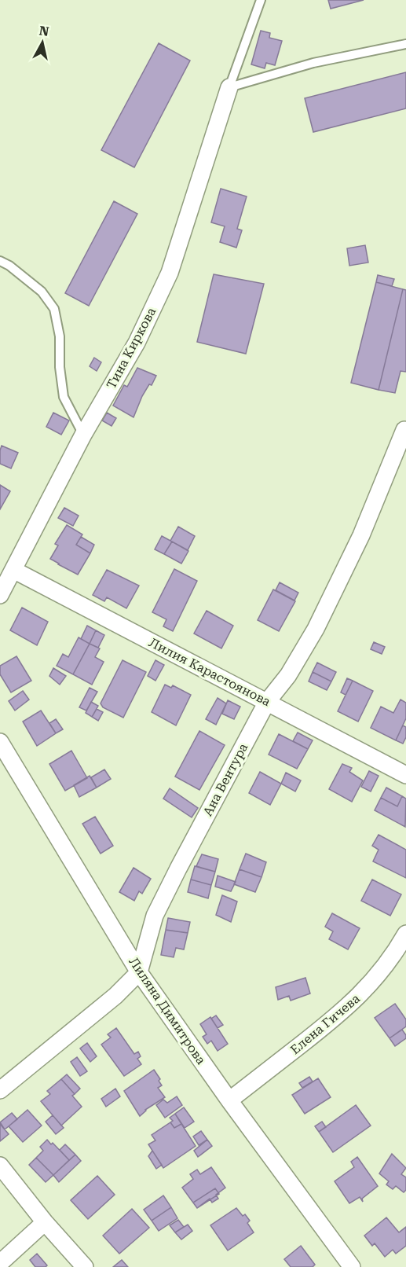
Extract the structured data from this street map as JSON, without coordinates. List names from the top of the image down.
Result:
{
  "streets": {
    "street": [
      "Тина Киркова",
      "Лилия Карастоянова",
      "Ана Вентура",
      "Лиляна Димитрова",
      "Елена Гичева"
    ]
  },
  "crossings": [
    ["Тина Киркова", "Лилия Карастоянова"],
    ["Лилия Карастоянова", "Ана Вентура"],
    ["Ана Вентура", "Лиляна Димитрова"],
    ["Лиляна Димитрова", "Елена Гичева"]
  ],
  "north": "top"
}
